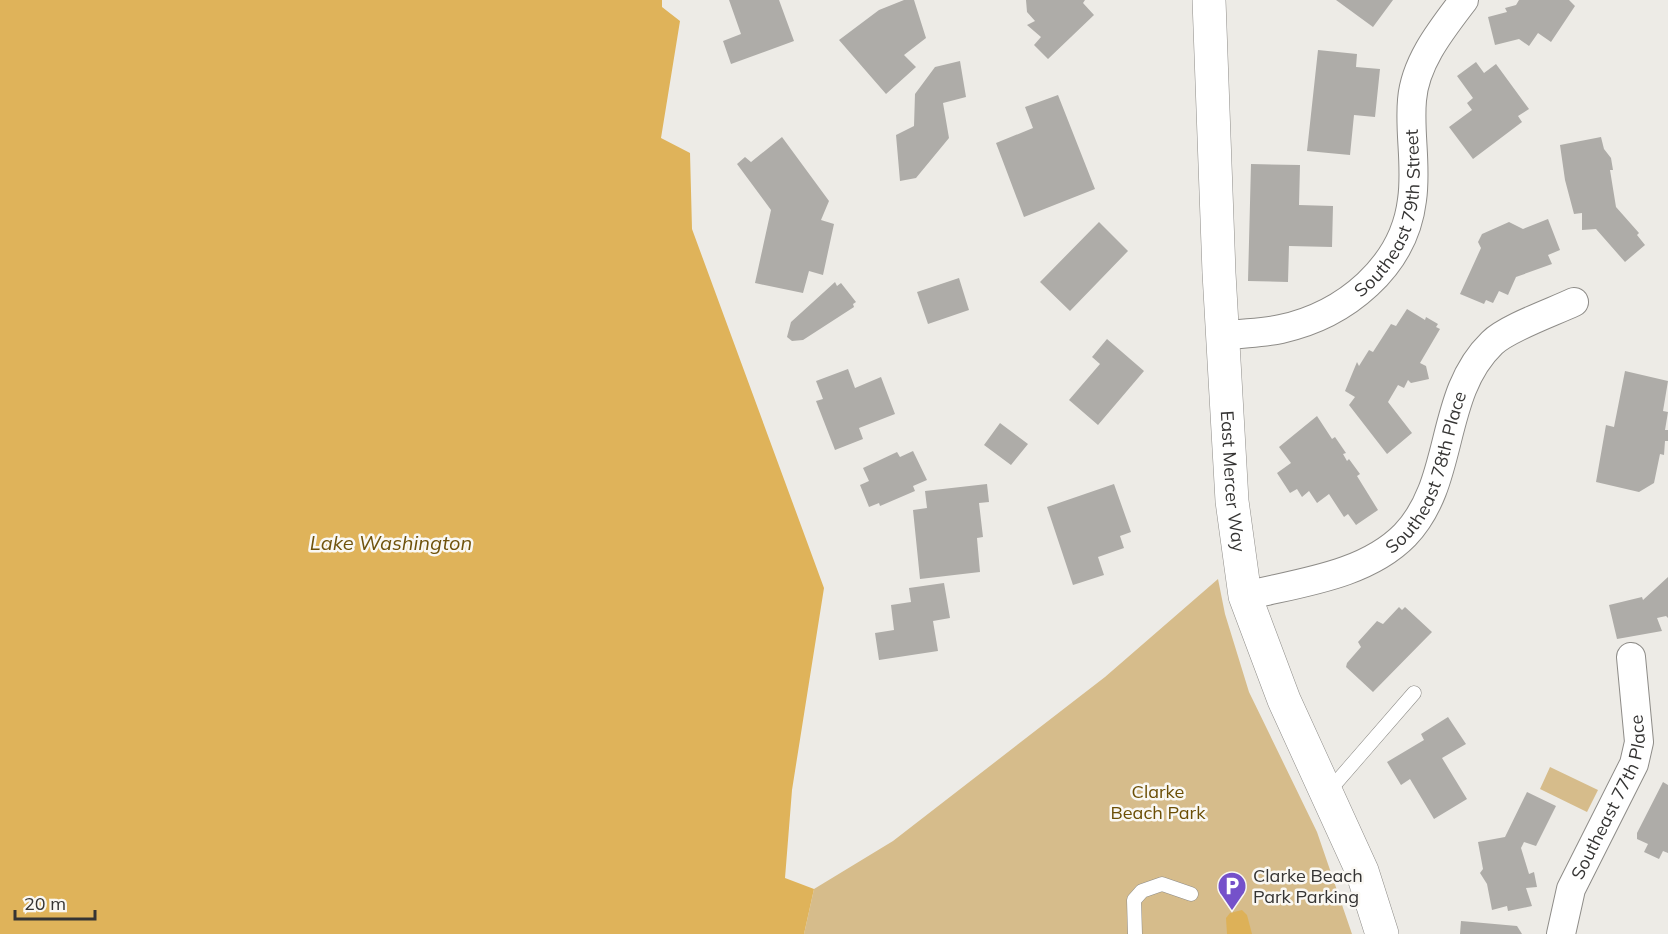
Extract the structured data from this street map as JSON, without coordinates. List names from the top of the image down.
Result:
{
  "streets": {
    "street": [
      "Southeast 79th Street",
      "Southeast 78th Place",
      "East Mercer Way",
      "Southeast 77th Place"
    ]
  },
  "crossings": [
    ["Southeast 79th Street", "East Mercer Way"],
    ["Southeast 78th Place", "East Mercer Way"]
  ],
  "water": ["Lake Washington"],
  "parks": ["Clarke Beach Park"],
  "places": {
    "parking": ["Clarke Beach Park Parking"]
  },
  "scale_bar": "20 m"
}
